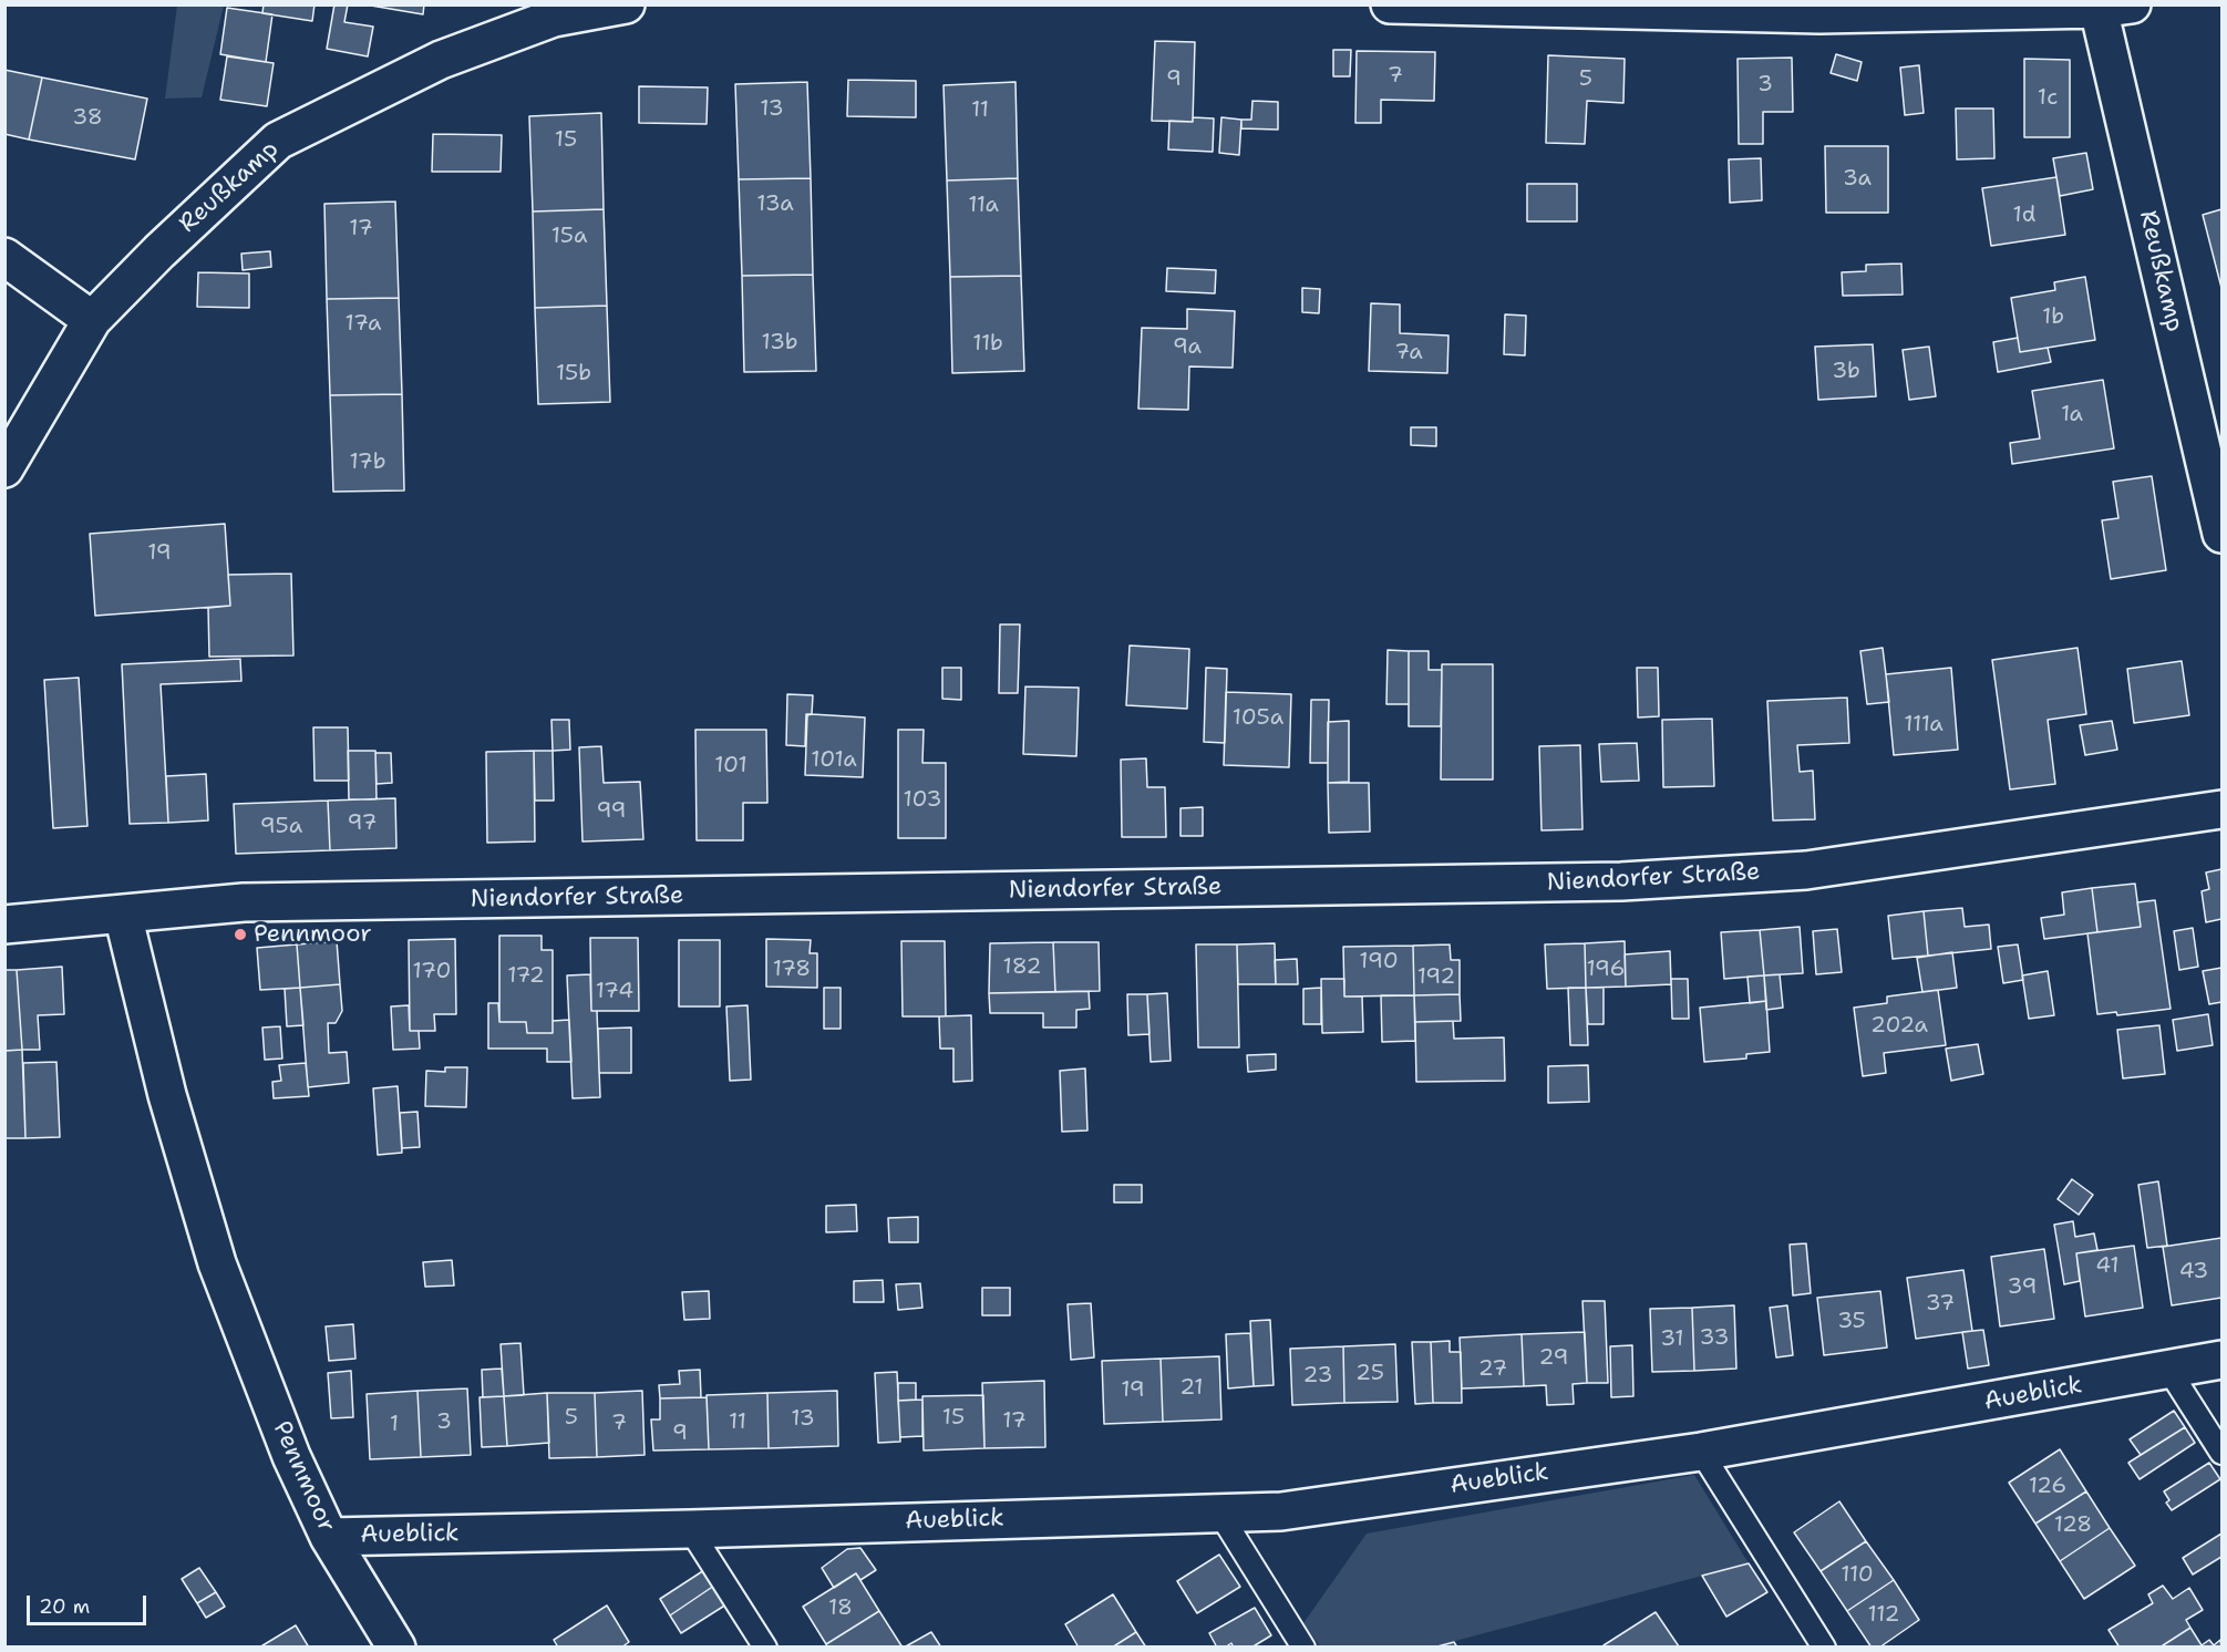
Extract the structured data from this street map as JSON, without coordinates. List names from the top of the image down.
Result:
{
  "streets": {
    "street": [
      "Reußkamp",
      "Niendorfer Straße",
      "Aueblick",
      "Pennmoor"
    ]
  },
  "crossings": [
    ["Niendorfer Straße", "Pennmoor"],
    ["Aueblick", "Pennmoor"]
  ],
  "places": ["Pennmoor"],
  "house_numbers": [
    "7",
    "9",
    "5",
    "3",
    "1c",
    "13",
    "11",
    "38",
    "15",
    "3a",
    "13a",
    "11a",
    "1d",
    "17",
    "15a",
    "1b",
    "17a",
    "13b",
    "11b",
    "9a",
    "7a",
    "3b",
    "15b",
    "1a",
    "17b",
    "19",
    "105a",
    "111a",
    "101a",
    "101",
    "103",
    "99",
    "97",
    "95a",
    "190",
    "182",
    "178",
    "196",
    "170",
    "172",
    "192",
    "174",
    "202a",
    "41",
    "43",
    "39",
    "37",
    "35",
    "33",
    "31",
    "29",
    "27",
    "25",
    "23",
    "21",
    "19",
    "5",
    "15",
    "13",
    "17",
    "3",
    "11",
    "7",
    "1",
    "9",
    "126",
    "128",
    "110",
    "18",
    "112"
  ],
  "scale_bar": "20 m"
}
